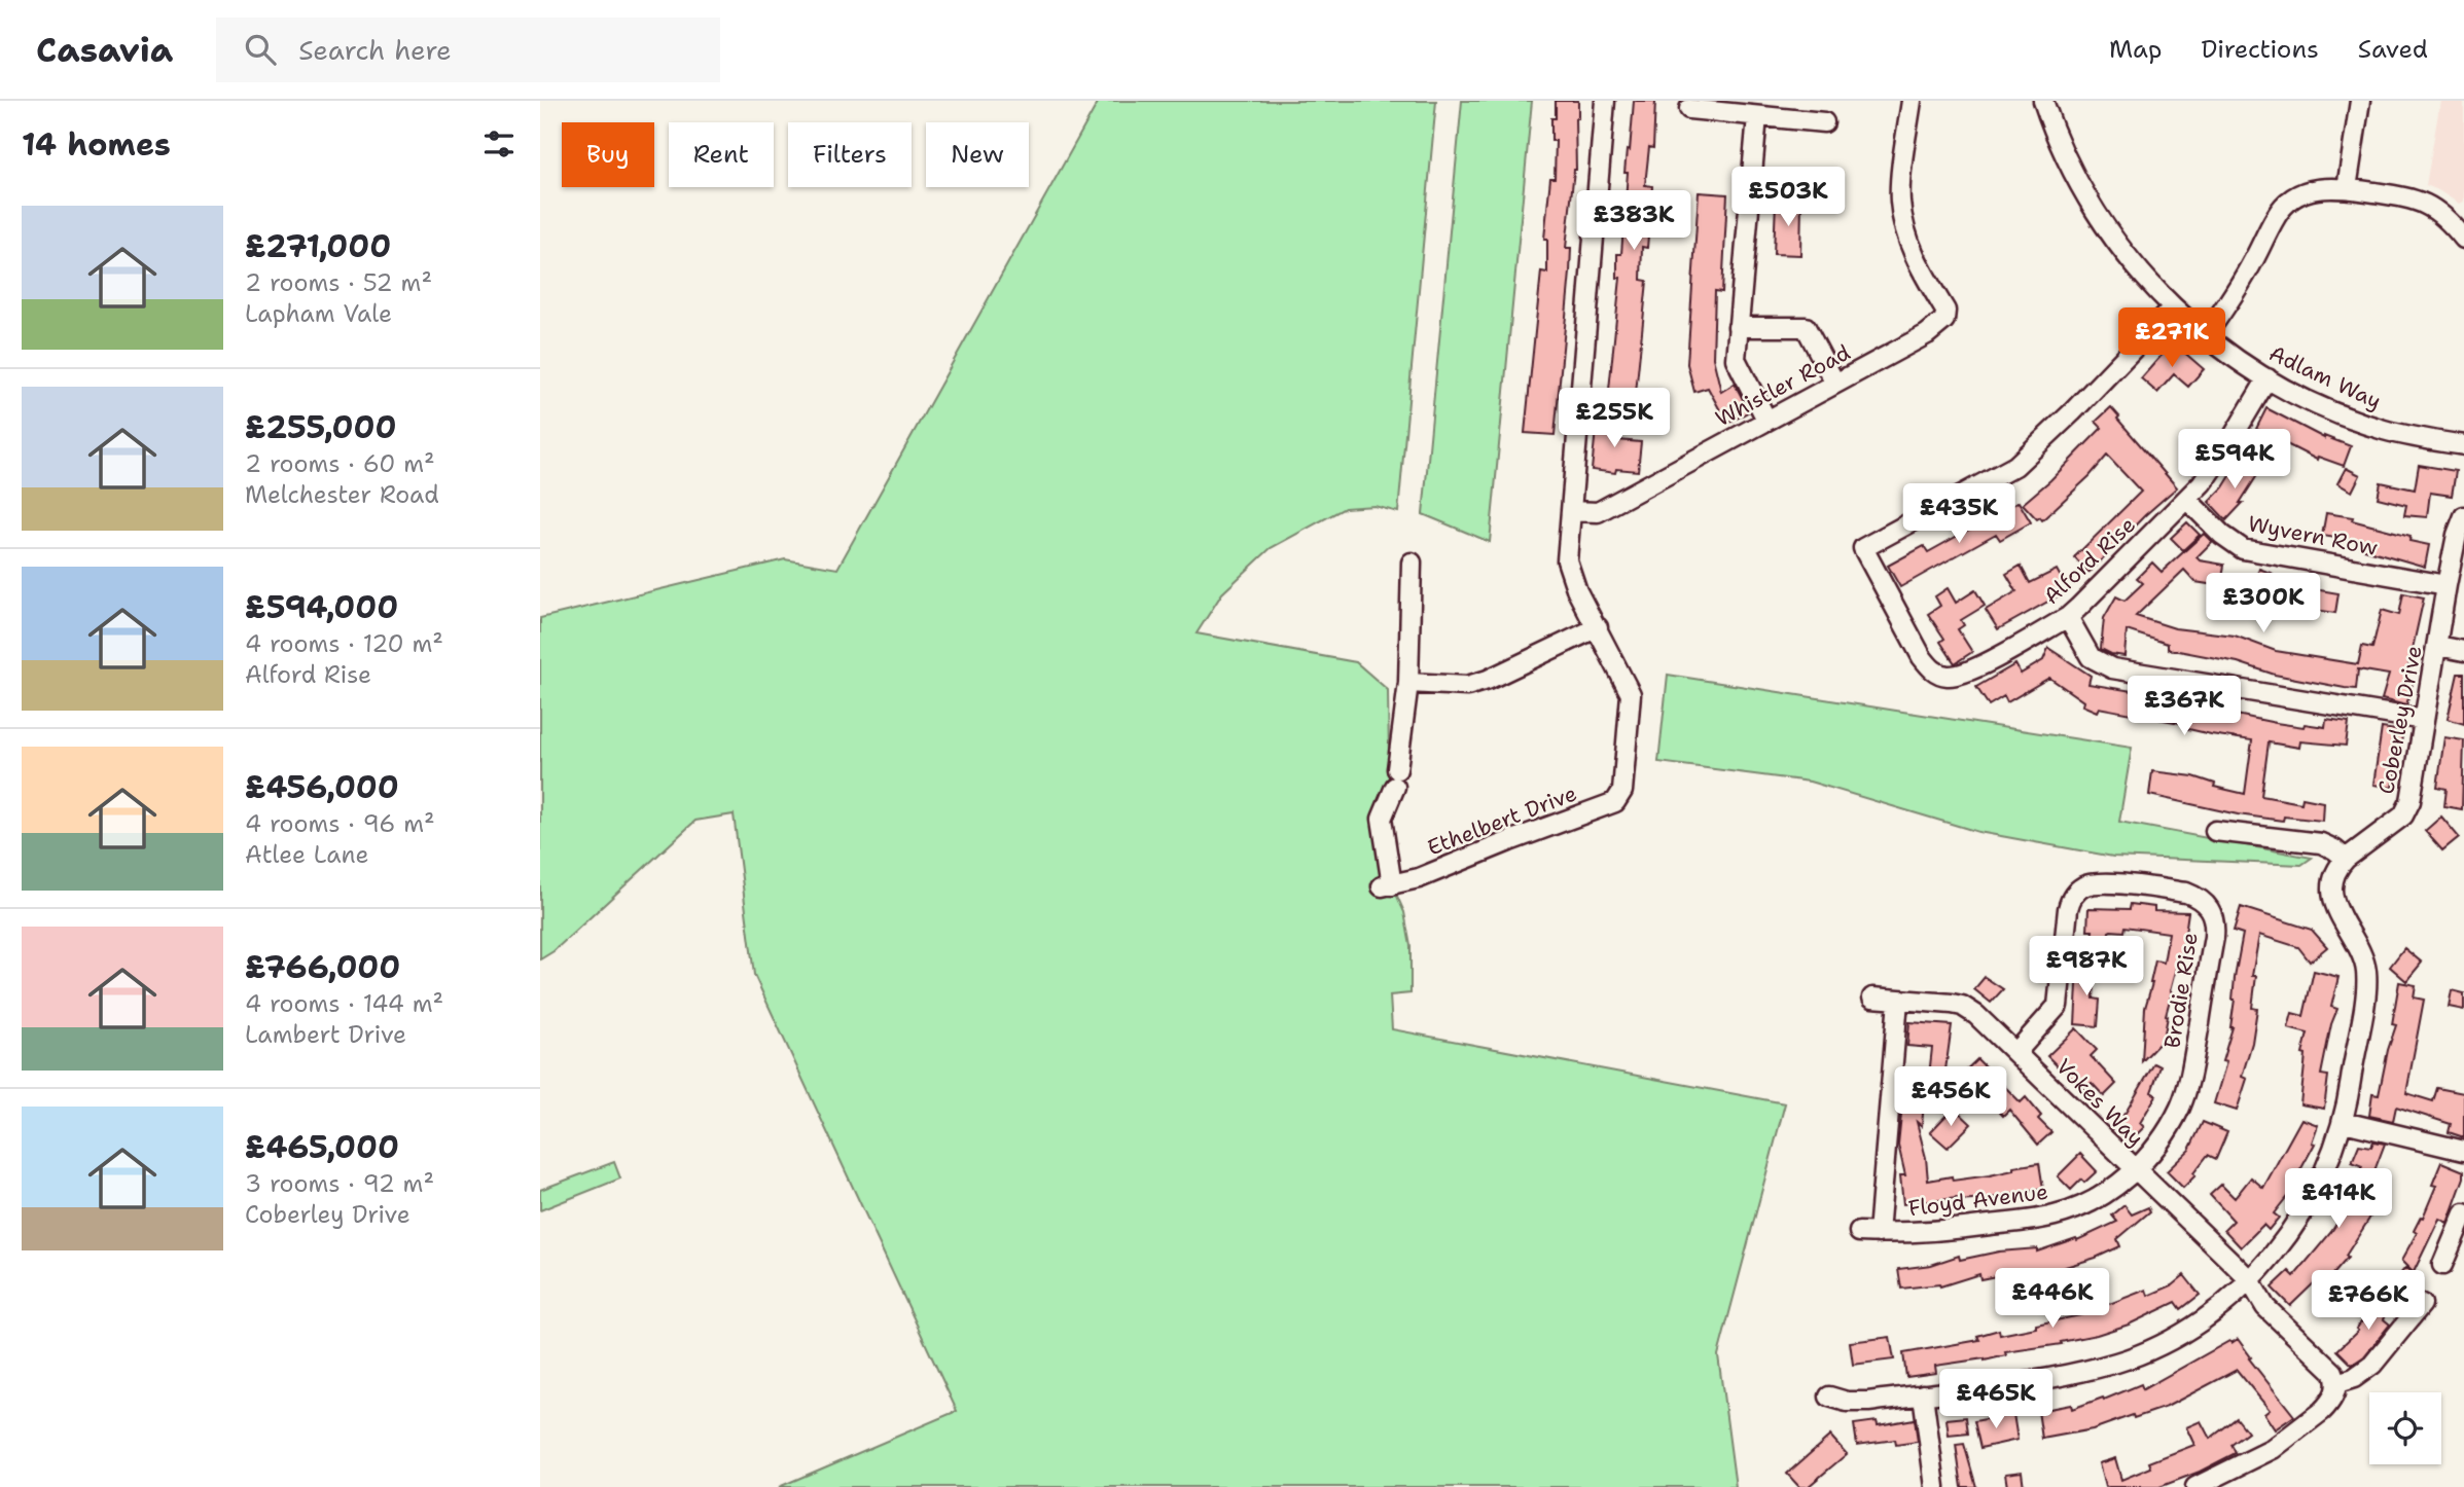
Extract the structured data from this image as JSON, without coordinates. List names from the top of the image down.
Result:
{
  "streets": {
    "street": [
      "Adlam Way",
      "Whistler Road",
      "Wyvern Row",
      "Alford Rise",
      "Coberley Drive",
      "Ethelbert Drive",
      "Brodie Rise",
      "Vokes Way",
      "Floyd Avenue"
    ]
  },
  "crossings": [
    ["Adlam Way", "Alford Rise"],
    ["Wyvern Row", "Alford Rise"],
    ["Wyvern Row", "Coberley Drive"],
    ["Brodie Rise", "Vokes Way"],
    ["Brodie Rise", "Floyd Avenue"],
    ["Vokes Way", "Floyd Avenue"]
  ],
  "page": {
    "header": "Casavia",
    "search": "Search here",
    "nav": ["Map", "Directions", "Saved"],
    "heading": "14 homes",
    "chip": [
      "Buy",
      "Rent",
      "Filters",
      "New"
    ],
    "price": [
      "£503K",
      "£383K",
      "£271K",
      "£255K",
      "£594K",
      "£435K",
      "£300K",
      "£367K",
      "£987K",
      "£456K",
      "£414K",
      "£446K",
      "£766K",
      "£465K"
    ],
    "list": [
      {
        "name": "£271,000",
        "note": "2 rooms · 52 m² · Lapham Vale"
      },
      {
        "name": "£255,000",
        "note": "2 rooms · 60 m² · Melchester Road"
      },
      {
        "name": "£594,000",
        "note": "4 rooms · 120 m² · Alford Rise"
      },
      {
        "name": "£456,000",
        "note": "4 rooms · 96 m² · Atlee Lane"
      },
      {
        "name": "£766,000",
        "note": "4 rooms · 144 m² · Lambert Drive"
      },
      {
        "name": "£465,000",
        "note": "3 rooms · 92 m² · Coberley Drive"
      }
    ]
  }
}
